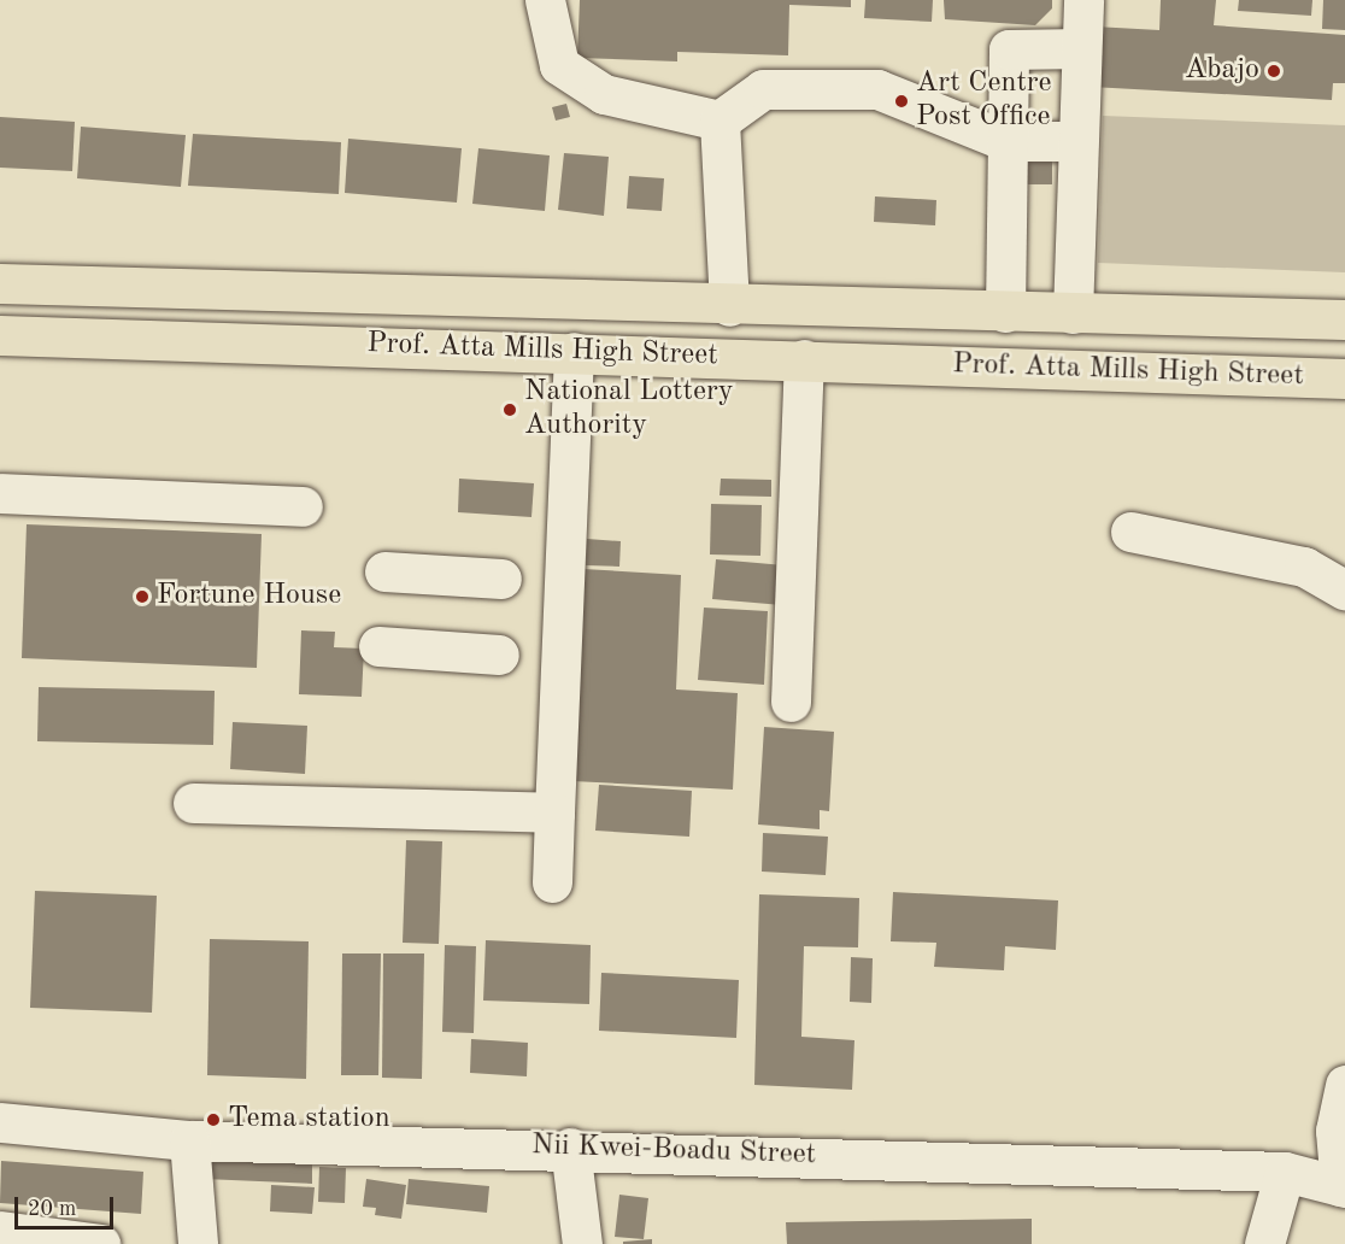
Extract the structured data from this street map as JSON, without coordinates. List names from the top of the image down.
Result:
{
  "streets": {
    "main road": ["Prof. Atta Mills High Street"],
    "street": ["Nii Kwei-Boadu Street"]
  },
  "places": [
    "Abajo",
    "Art Centre Post Office",
    "National Lottery Authority",
    "Fortune House",
    "Tema station"
  ],
  "scale_bar": "20 m"
}
